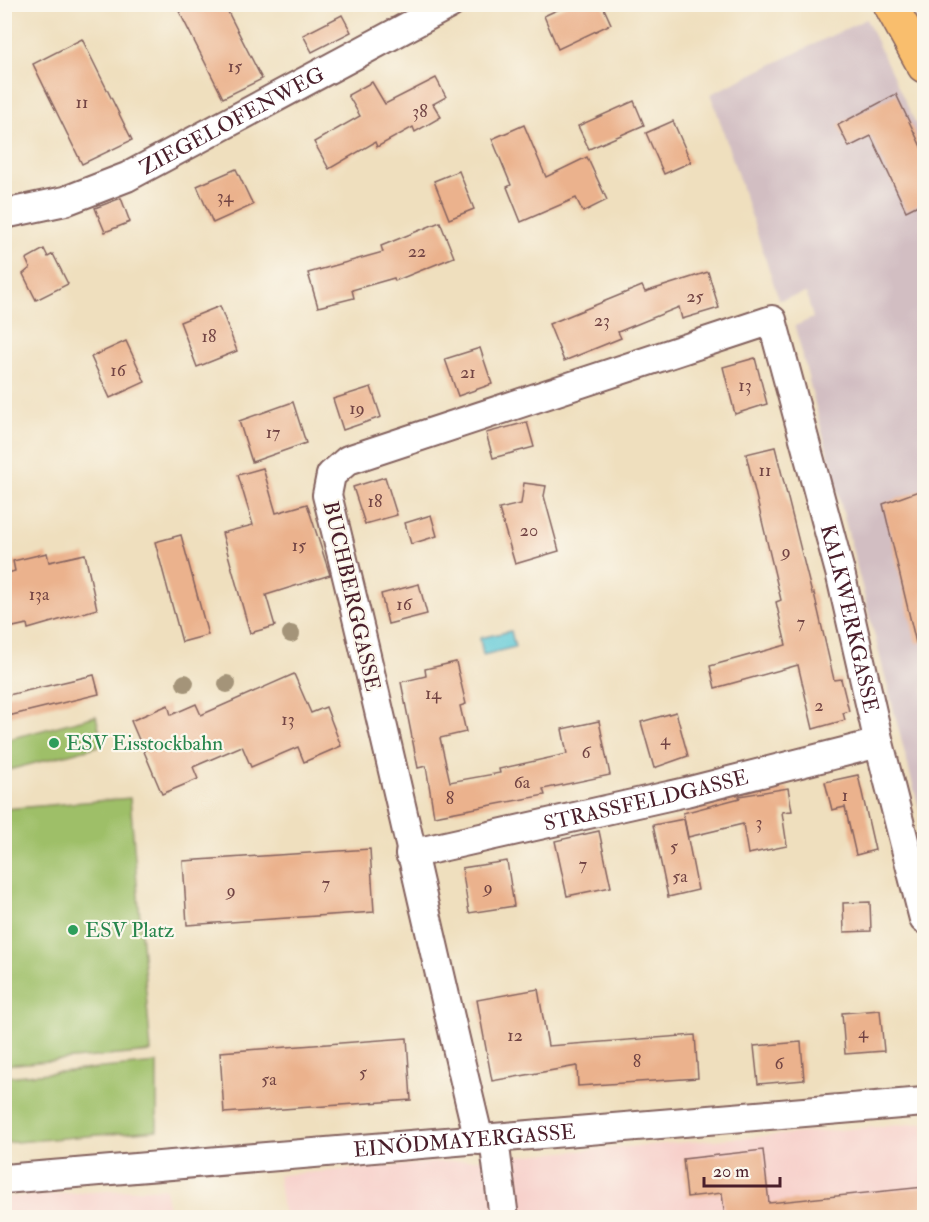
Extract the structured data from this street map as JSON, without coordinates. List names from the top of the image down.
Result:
{
  "streets": {
    "street": [
      "ZIEGELOFENWEG",
      "BUCHBERGGASSE",
      "KALKWERKGASSE",
      "STRASSFELDGASSE",
      "EINÖDMAYERGASSE"
    ]
  },
  "crossings": [
    ["BUCHBERGGASSE", "KALKWERKGASSE"],
    ["BUCHBERGGASSE", "STRASSFELDGASSE"],
    ["BUCHBERGGASSE", "EINÖDMAYERGASSE"],
    ["KALKWERKGASSE", "STRASSFELDGASSE"]
  ],
  "places": ["ESV Eisstockbahn", "ESV Platz"],
  "house_numbers": [
    "15",
    "11",
    "38",
    "34",
    "22",
    "25",
    "23",
    "18",
    "16",
    "21",
    "13",
    "19",
    "17",
    "11",
    "18",
    "20",
    "15",
    "9",
    "13a",
    "16",
    "7",
    "14",
    "2",
    "13",
    "4",
    "6",
    "6a",
    "1",
    "8",
    "3",
    "5",
    "7",
    "5a",
    "7",
    "9",
    "9",
    "4",
    "12",
    "8",
    "6",
    "5",
    "5a"
  ],
  "scale_bar": "20 m"
}
